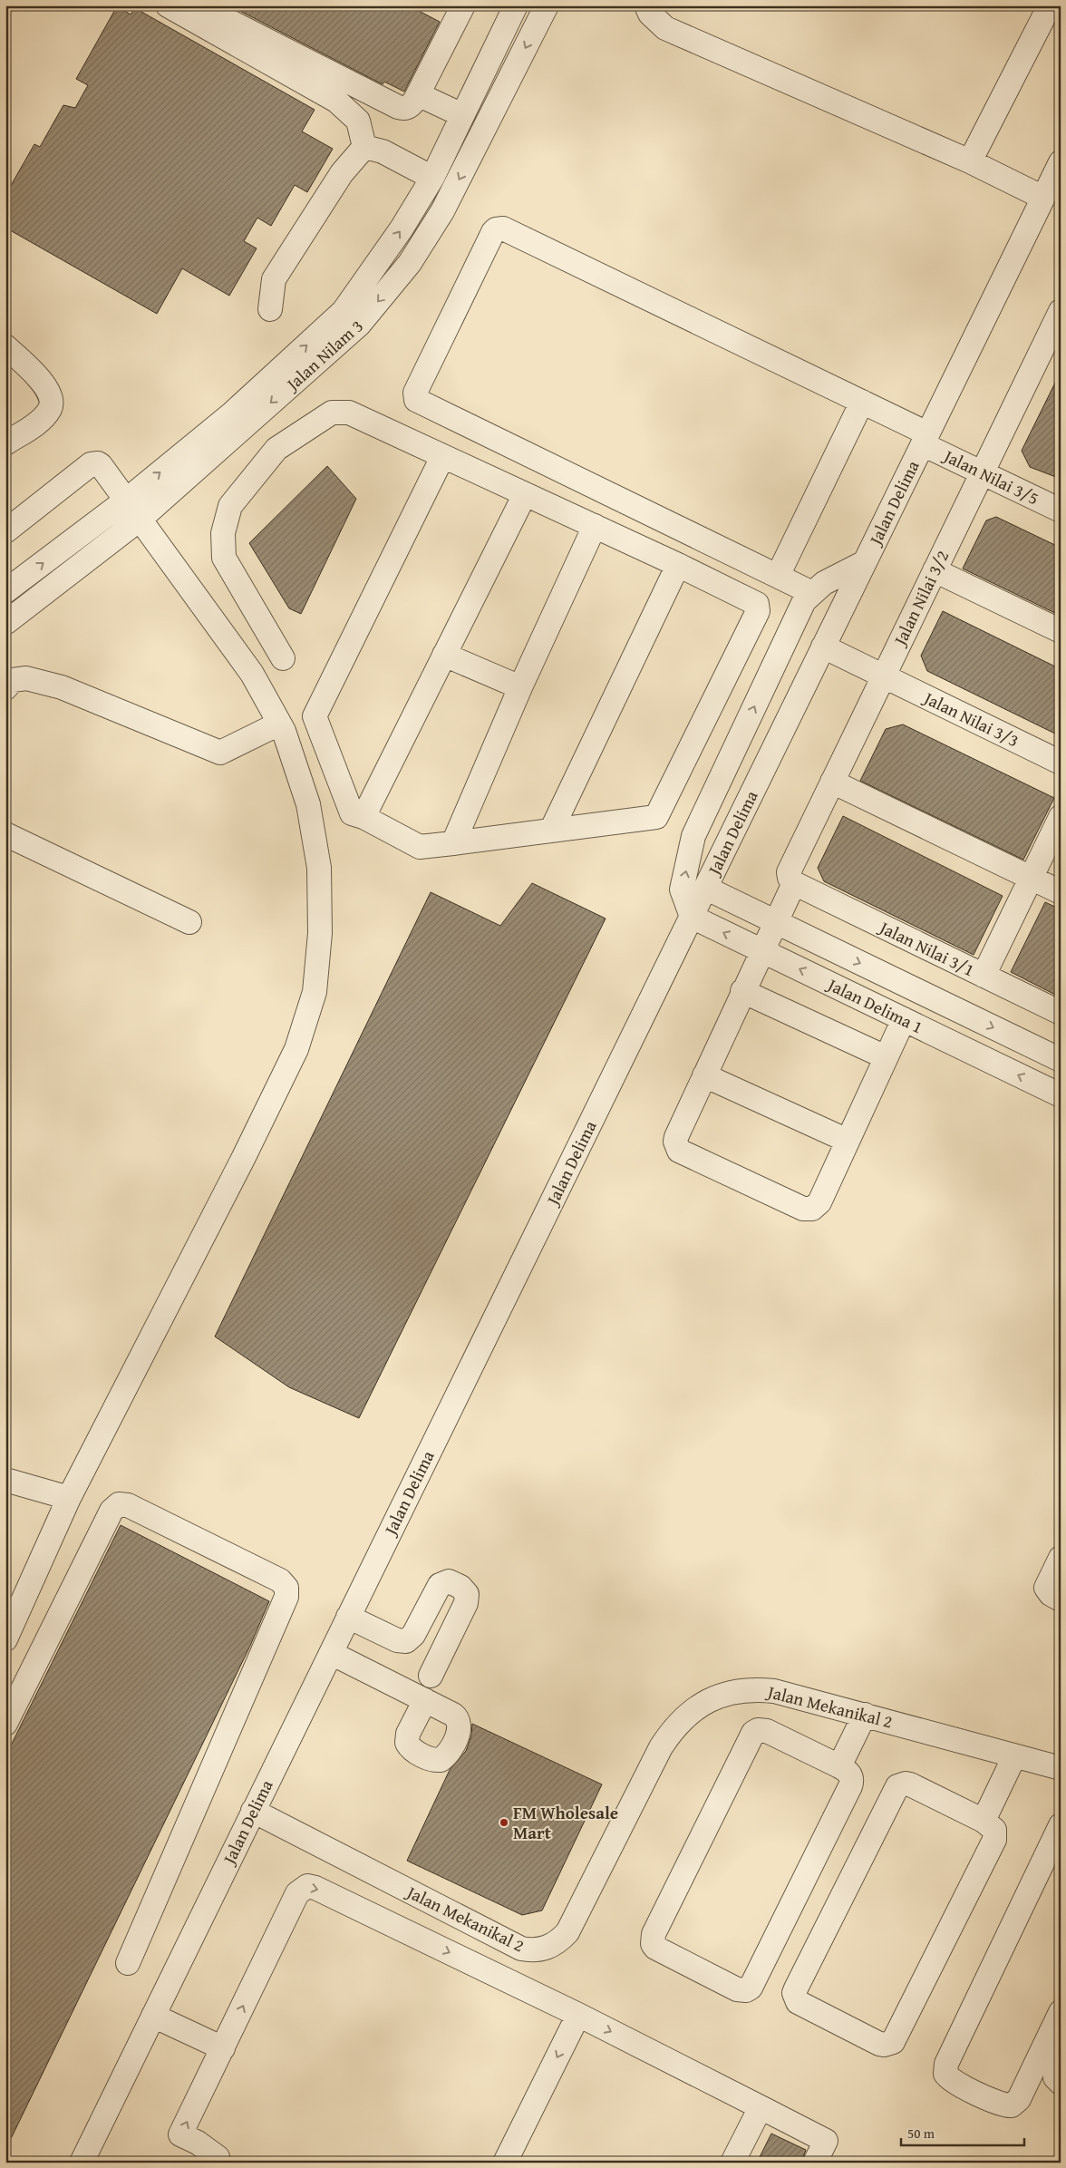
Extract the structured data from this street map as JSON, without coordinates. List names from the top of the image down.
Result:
{
  "streets": {
    "street": [
      "Jalan Nilam 3",
      "Jalan Nilai 3/5",
      "Jalan Delima",
      "Jalan Nilai 3/2",
      "Jalan Nilai 3/3",
      "Jalan Nilai 3/1",
      "Jalan Delima 1",
      "Jalan Mekanikal 2"
    ]
  },
  "crossings": [
    ["Jalan Nilai 3/5", "Jalan Delima"],
    ["Jalan Nilai 3/5", "Jalan Nilai 3/2"],
    ["Jalan Delima", "Jalan Nilai 3/3"],
    ["Jalan Delima", "Jalan Delima 1"],
    ["Jalan Delima", "Jalan Mekanikal 2"],
    ["Jalan Nilai 3/2", "Jalan Nilai 3/3"],
    ["Jalan Nilai 3/2", "Jalan Nilai 3/1"]
  ],
  "places": ["FM Wholesale Mart"],
  "scale_bar": "50 m"
}
